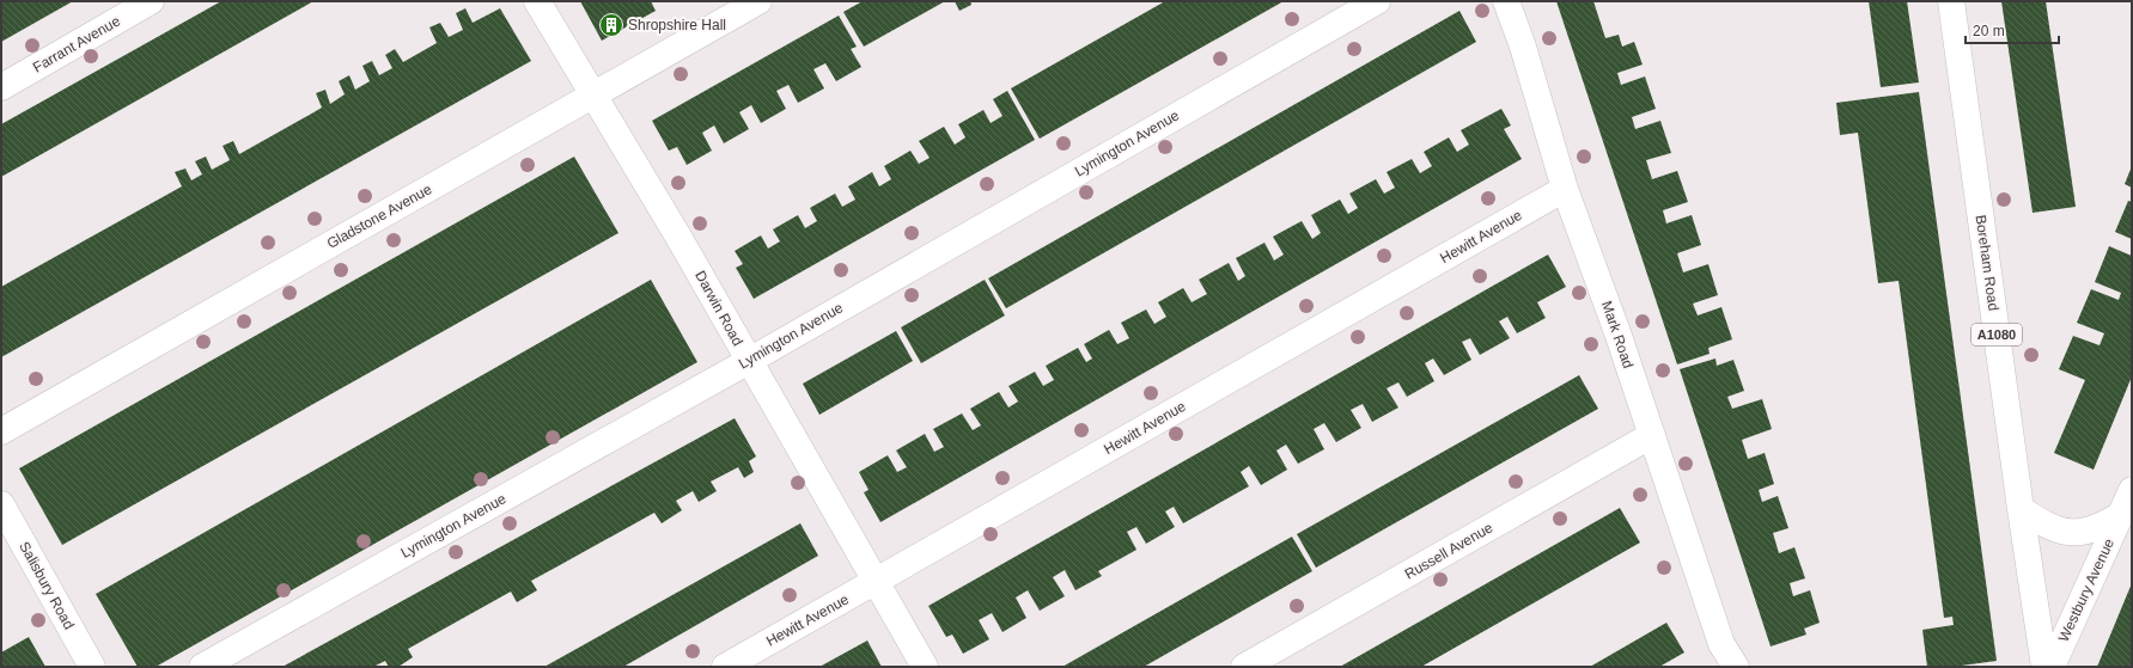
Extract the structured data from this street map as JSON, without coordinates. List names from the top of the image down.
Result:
{
  "streets": {
    "street": [
      "Farrant Avenue",
      "Lymington Avenue",
      "Gladstone Avenue",
      "Hewitt Avenue",
      "Boreham Road",
      "Darwin Road",
      "Mark Road",
      "A1080",
      "Russell Avenue",
      "Salisbury Road",
      "Westbury Avenue"
    ]
  },
  "crossings": [
    ["Lymington Avenue", "Darwin Road"],
    ["Gladstone Avenue", "Darwin Road"],
    ["Hewitt Avenue", "Darwin Road"],
    ["Hewitt Avenue", "Mark Road"],
    ["Boreham Road", "Westbury Avenue"],
    ["Mark Road", "Russell Avenue"]
  ],
  "places": {
    "building": ["Shropshire Hall"]
  },
  "scale_bar": "20 m"
}
